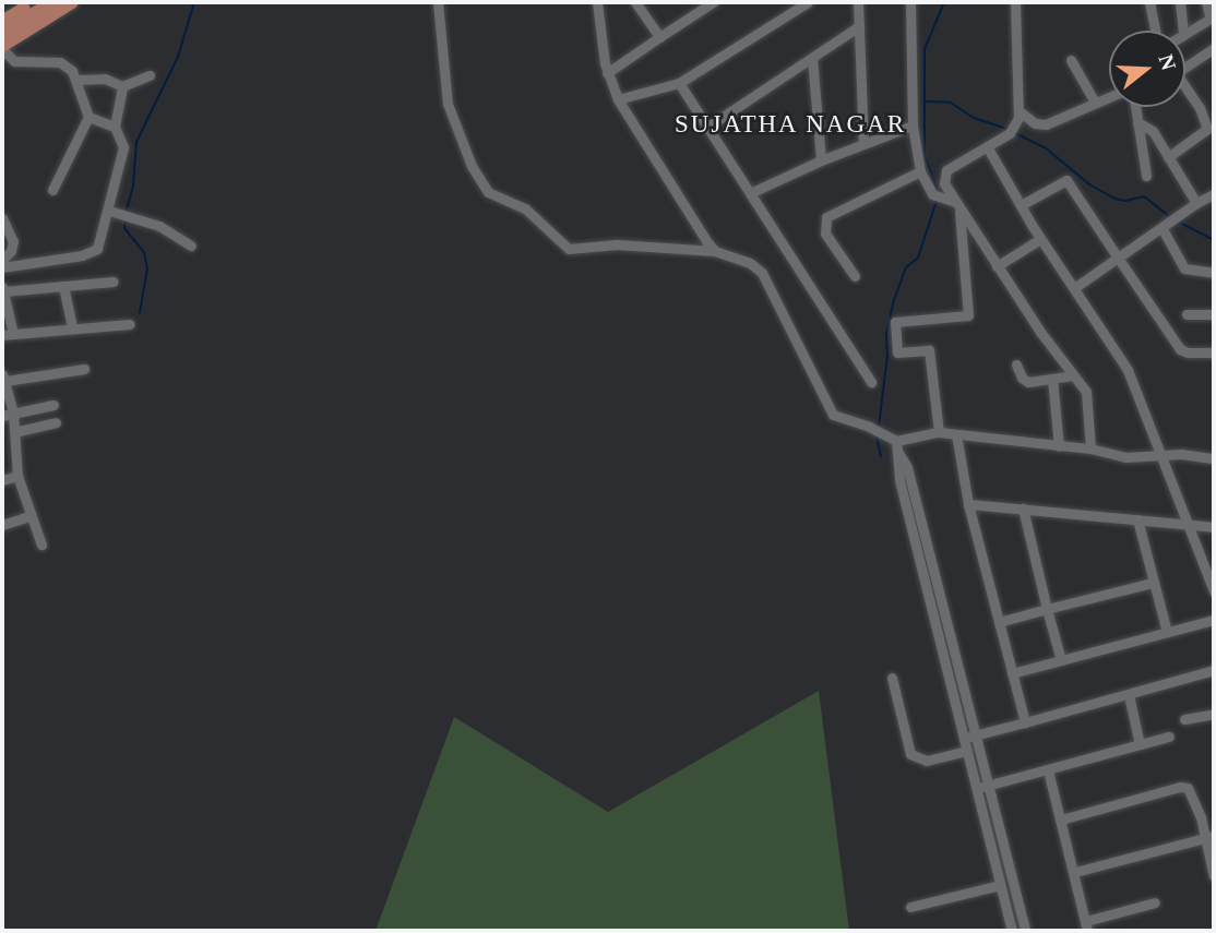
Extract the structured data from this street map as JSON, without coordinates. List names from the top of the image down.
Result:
{
  "districts": ["SUJATHA NAGAR"],
  "north": "right"
}
